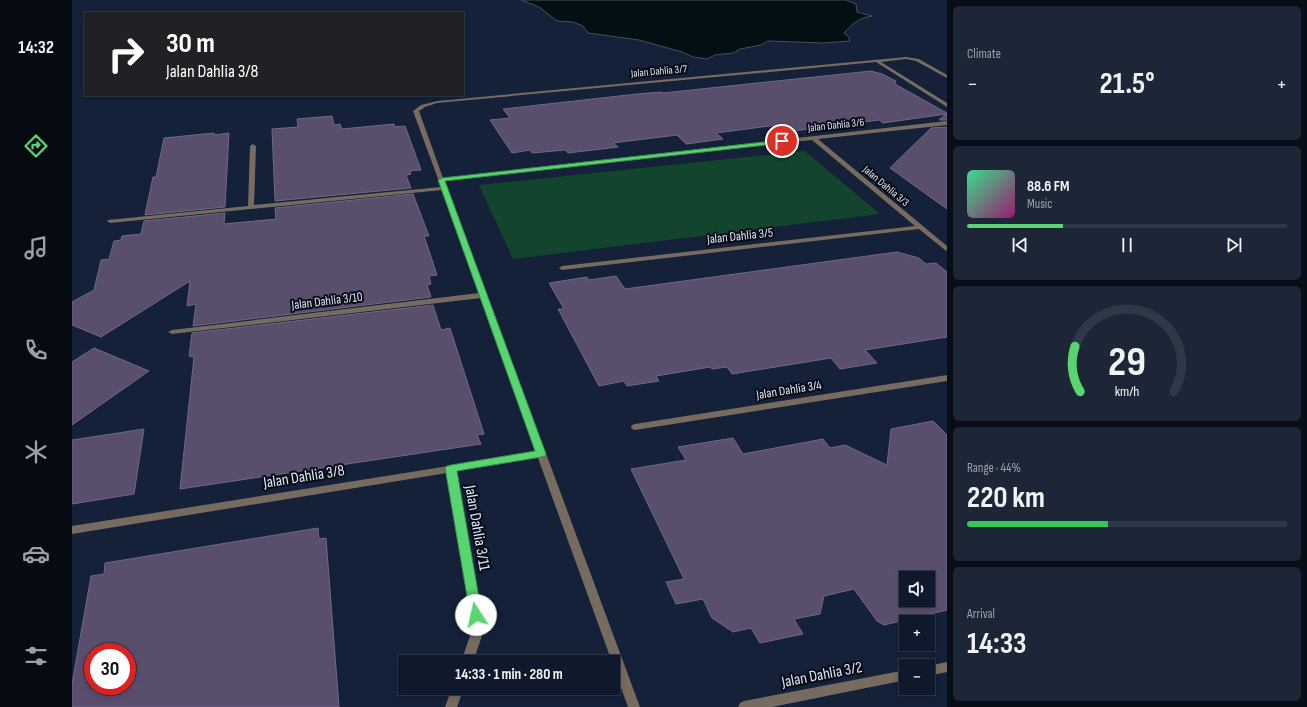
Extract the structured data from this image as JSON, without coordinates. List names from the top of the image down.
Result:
{
  "streets": {
    "street": [
      "Jalan Dahlia 3/7",
      "Jalan Dahlia 3/6",
      "Jalan Dahlia 3/3",
      "Jalan Dahlia 3/5",
      "Jalan Dahlia 3/10",
      "Jalan Dahlia 3/4",
      "Jalan Dahlia 3/8",
      "Jalan Dahlia 3/11",
      "Jalan Dahlia 3/2"
    ]
  },
  "crossings": [
    ["Jalan Dahlia 3/7", "Jalan Dahlia 3/6"],
    ["Jalan Dahlia 3/6", "Jalan Dahlia 3/3"],
    ["Jalan Dahlia 3/3", "Jalan Dahlia 3/5"],
    ["Jalan Dahlia 3/8", "Jalan Dahlia 3/11"]
  ],
  "page": {
    "tabs": "14:32",
    "tile": [
      "Climate",
      ["Range · 44%", "220 km"],
      ["Arrival", "14:33"]
    ],
    "turn": ["30 m", "Jalan Dahlia 3/8"],
    "heat": ["−", "21.5°", "+"],
    "song": ["88.6 FM", "Music"],
    "map_buttons": ["+", "−"],
    "limit": "30",
    "trip": "14:33 · 1 min · 280 m",
    "gauge": ["29", "km/h"]
  }
}
